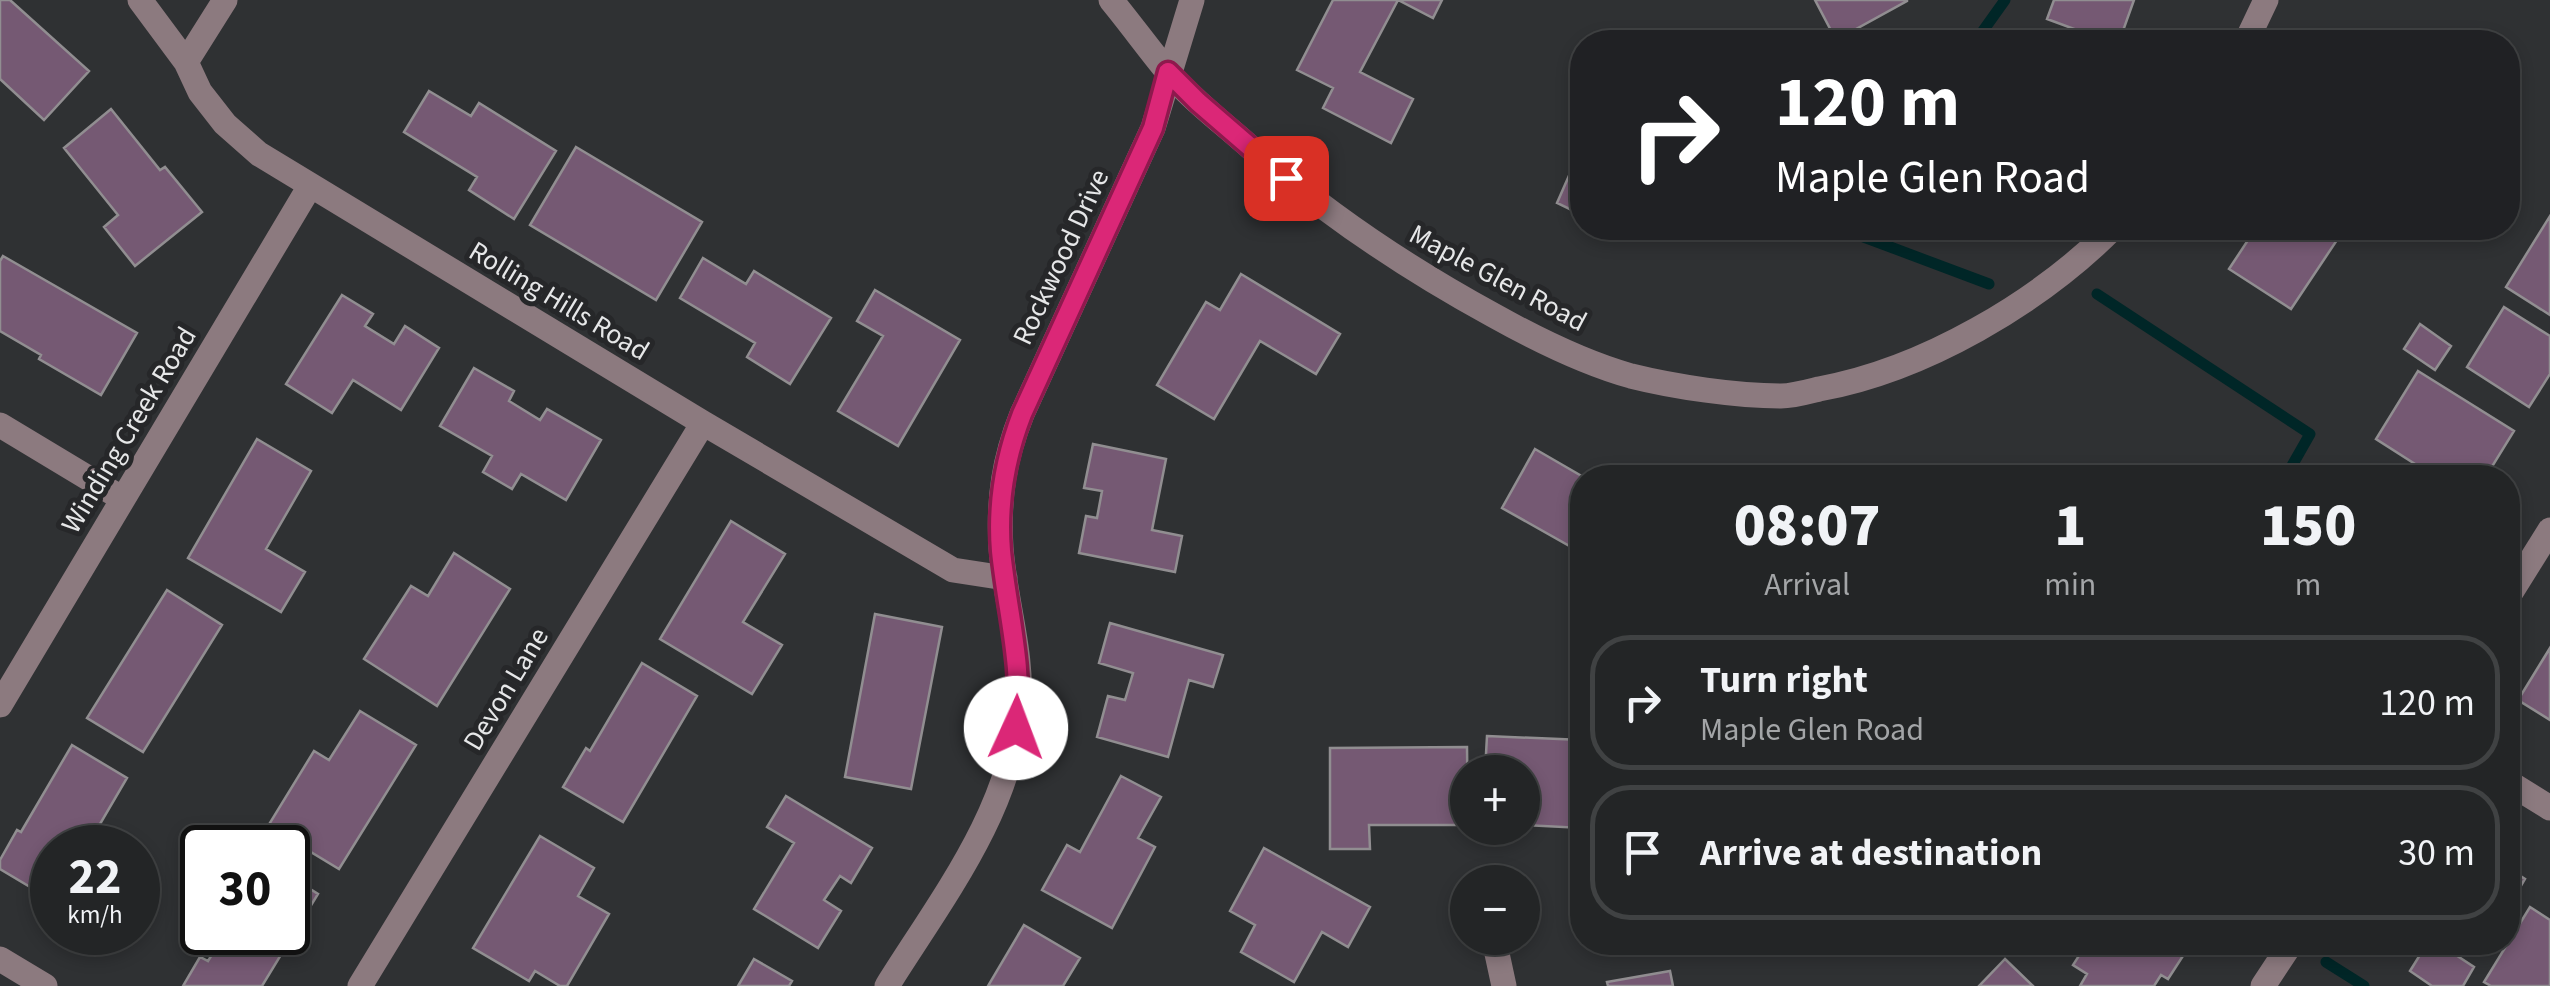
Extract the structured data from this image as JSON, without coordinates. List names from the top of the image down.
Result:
{
  "streets": {
    "street": [
      "Rockwood Drive",
      "Maple Glen Road",
      "Rolling Hills Road",
      "Winding Creek Road",
      "Devon Lane"
    ]
  },
  "crossings": [
    ["Rockwood Drive", "Maple Glen Road"],
    ["Rockwood Drive", "Rolling Hills Road"],
    ["Rolling Hills Road", "Winding Creek Road"],
    ["Rolling Hills Road", "Devon Lane"]
  ],
  "page": {
    "turn": ["120 m", "Maple Glen Road"],
    "eta": [
      "08:07",
      "Arrival",
      "1",
      "min",
      "150",
      "m"
    ],
    "list": [
      {
        "name": "Turn right",
        "note": "Maple Glen Road",
        "value": "120 m"
      },
      {
        "name": "Arrive at destination",
        "value": "30 m"
      }
    ],
    "map_buttons": ["+", "−"],
    "speed": "22 km/h",
    "limit": "30"
  }
}
